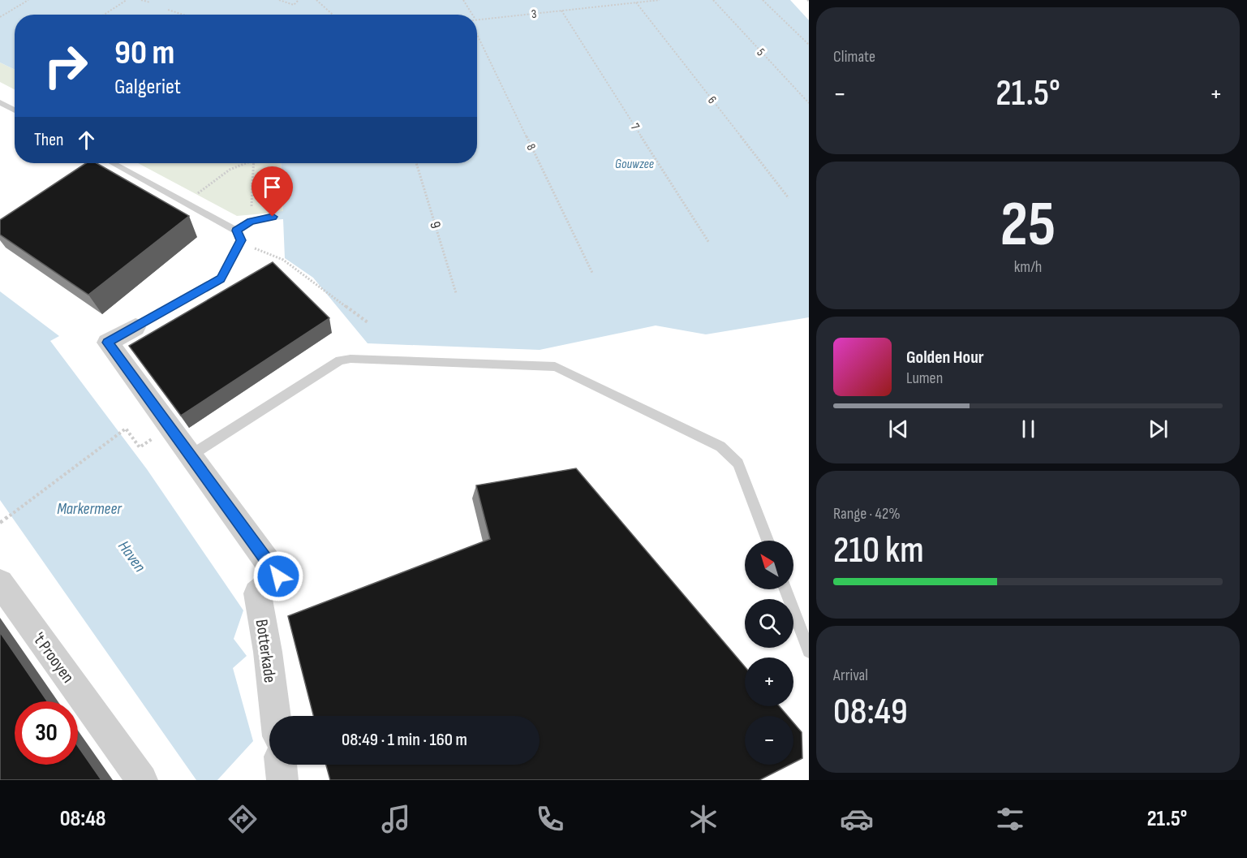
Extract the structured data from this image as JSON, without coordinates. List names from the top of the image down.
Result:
{
  "streets": {
    "street": ["Botterkade", "'t Prooyen"],
    "path": [
      "3",
      "5",
      "6",
      "7",
      "8",
      "9"
    ]
  },
  "crossings": [
    ["3", "6"],
    ["3", "7"]
  ],
  "water": ["Gouwzee", "Markermeer", "Haven"],
  "north": "top left",
  "page": {
    "tile": [
      "Climate",
      ["25", "km/h"],
      ["Range · 42%", "210 km"],
      ["Arrival", "08:49"]
    ],
    "turn": ["90 m", "Galgeriet"],
    "heat": ["−", "21.5°", "+"],
    "then": "Then",
    "song": ["Golden Hour", "Lumen"],
    "map_buttons": ["+", "−"],
    "limit": "30",
    "trip": "08:49 · 1 min · 160 m",
    "tabs": ["08:48", "21.5°"]
  }
}
